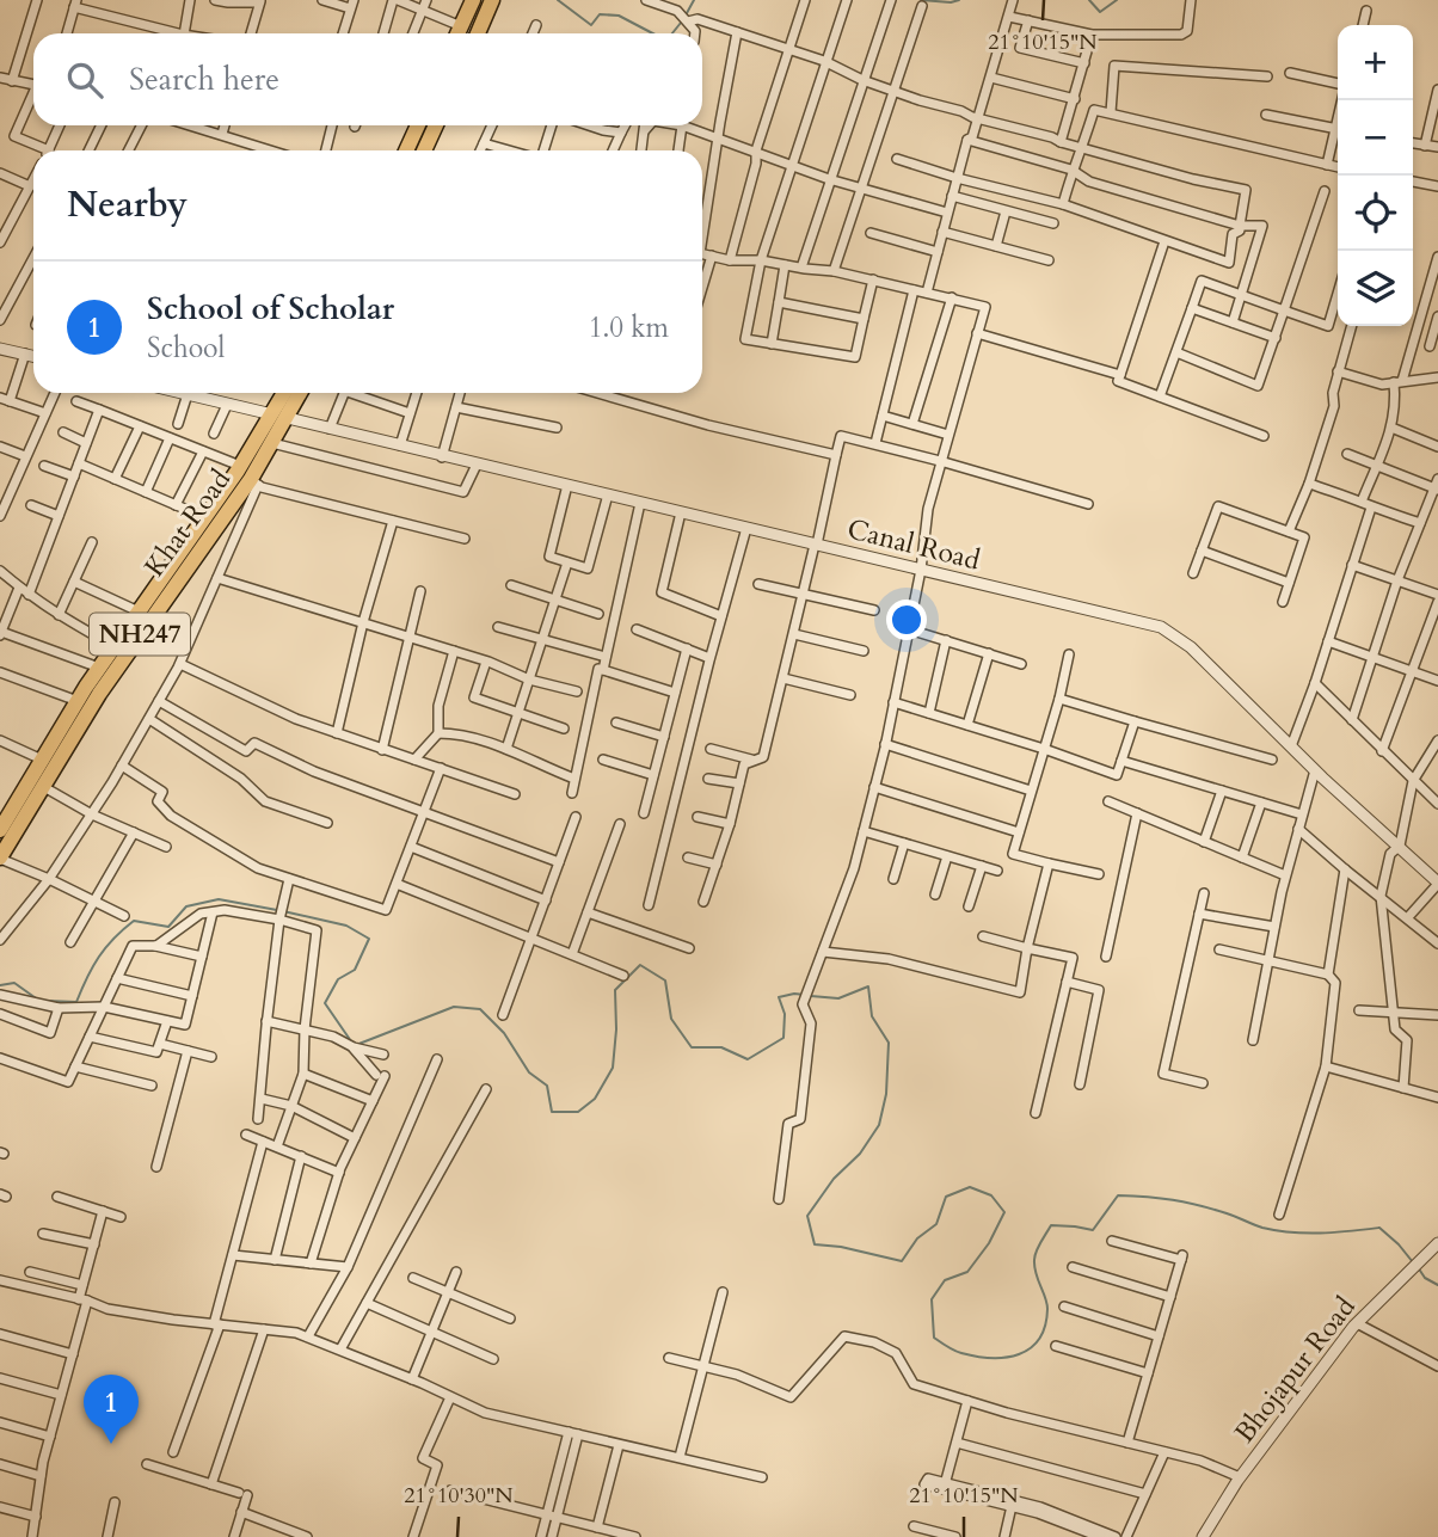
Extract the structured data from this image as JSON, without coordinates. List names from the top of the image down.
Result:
{
  "streets": {
    "highway": ["Khat Road", "NH247"],
    "street": ["Canal Road", "Bhojapur Road"]
  },
  "crossings": [
    ["Khat Road", "Canal Road"]
  ],
  "page": {
    "map_buttons": ["+", "−"],
    "search": "Search here",
    "heading": "Nearby",
    "list": [
      {
        "mark": "1",
        "name": "School of Scholar",
        "note": "School",
        "value": "1.0 km"
      }
    ],
    "pins": "1"
  },
  "coordinates": ["21°10'15\"N", "21°10'30\"N"]
}
